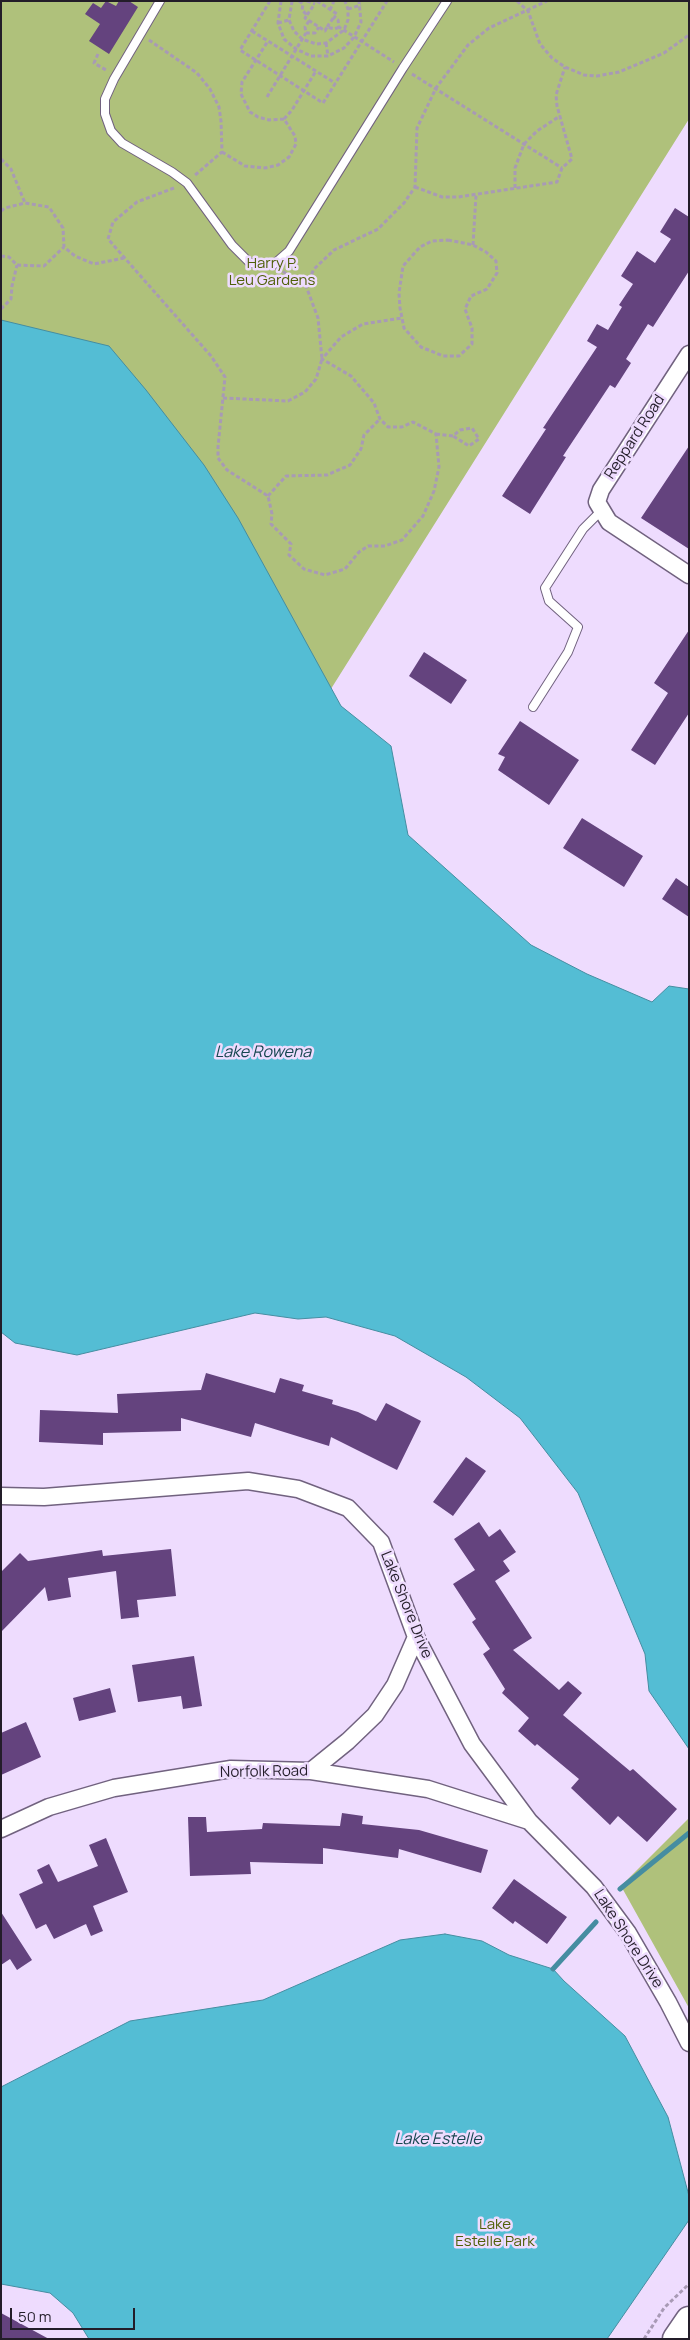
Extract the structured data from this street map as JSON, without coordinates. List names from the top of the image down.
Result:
{
  "streets": {
    "street": ["Reppard Road", "Lake Shore Drive", "Norfolk Road"]
  },
  "crossings": [
    ["Lake Shore Drive", "Norfolk Road"]
  ],
  "water": ["Lake Rowena", "Lake Estelle"],
  "parks": ["Harry P. Leu Gardens", "Lake Estelle Park"],
  "scale_bar": "50 m"
}
